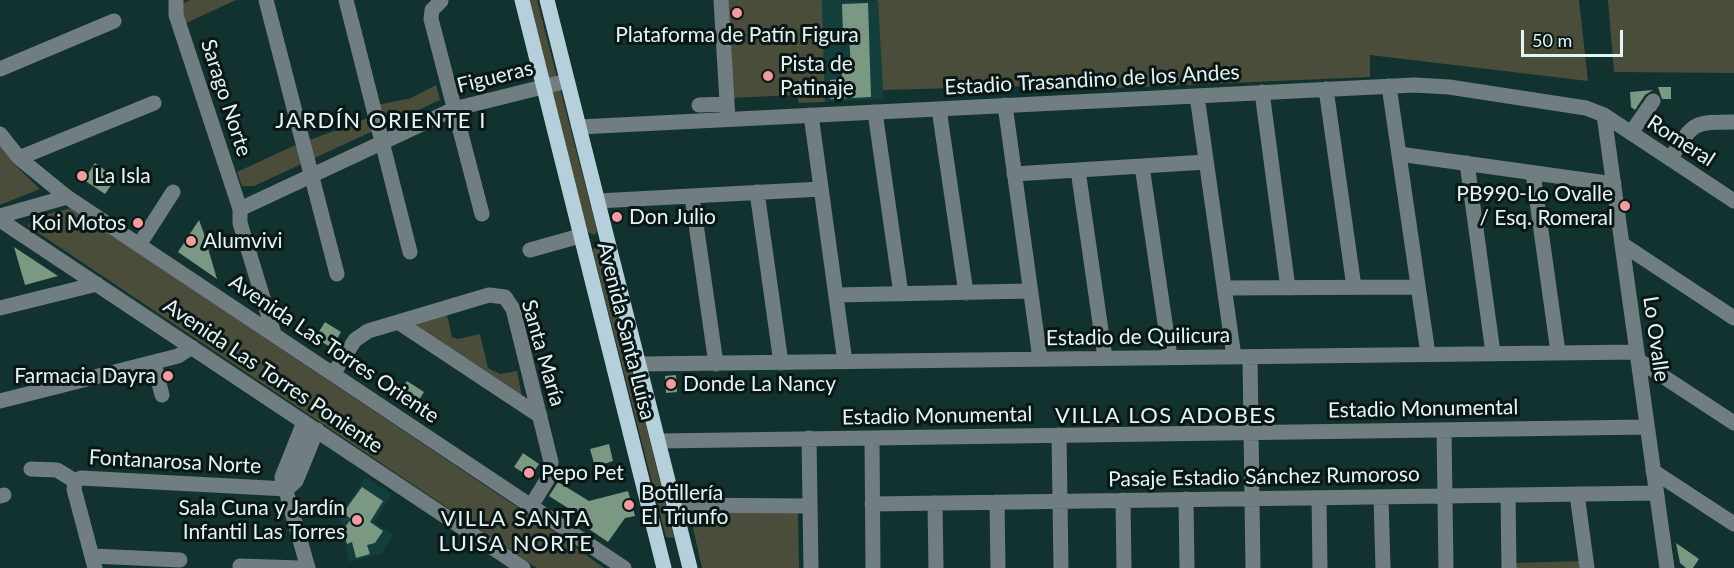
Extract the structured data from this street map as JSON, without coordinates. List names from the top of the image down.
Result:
{
  "streets": {
    "main road": ["Avenida Santa Luisa"],
    "street": [
      "Figueras",
      "Estadio Trasandino de los Andes",
      "Sarago Norte",
      "Romeral",
      "Estadio de Quilicura",
      "Lo Ovalle",
      "Avenida Las Torres Oriente",
      "Santa María",
      "Avenida Las Torres Poniente",
      "Estadio Monumental",
      "Fontanarosa Norte",
      "Pasaje Estadio Sánchez Rumoroso"
    ]
  },
  "crossings": [
    ["Figueras", "Sarago Norte"],
    ["Figueras", "Avenida Santa Luisa"],
    ["Estadio Trasandino de los Andes", "Romeral"],
    ["Estadio Trasandino de los Andes", "Avenida Santa Luisa"],
    ["Estadio Trasandino de los Andes", "Lo Ovalle"],
    ["Sarago Norte", "Avenida Las Torres Oriente"],
    ["Romeral", "Lo Ovalle"],
    ["Avenida Santa Luisa", "Estadio de Quilicura"],
    ["Avenida Santa Luisa", "Estadio Monumental"],
    ["Estadio de Quilicura", "Lo Ovalle"],
    ["Lo Ovalle", "Estadio Monumental"],
    ["Lo Ovalle", "Pasaje Estadio Sánchez Rumoroso"],
    ["Avenida Las Torres Oriente", "Santa María"]
  ],
  "districts": ["JARDÍN ORIENTE I", "VILLA LOS ADOBES", "VILLA SANTA LUISA NORTE"],
  "places": [
    "Plataforma de Patín Figura",
    "Pista de Patinaje",
    "La Isla",
    "PB990-Lo Ovalle / Esq. Romeral",
    "Don Julio",
    "Koi Motos",
    "Alumvivi",
    "Farmacia Dayra",
    "Donde La Nancy",
    "Pepo Pet",
    "Botillería El Triunfo",
    "Sala Cuna y Jardín Infantil Las Torres"
  ],
  "scale_bar": "50 m"
}
